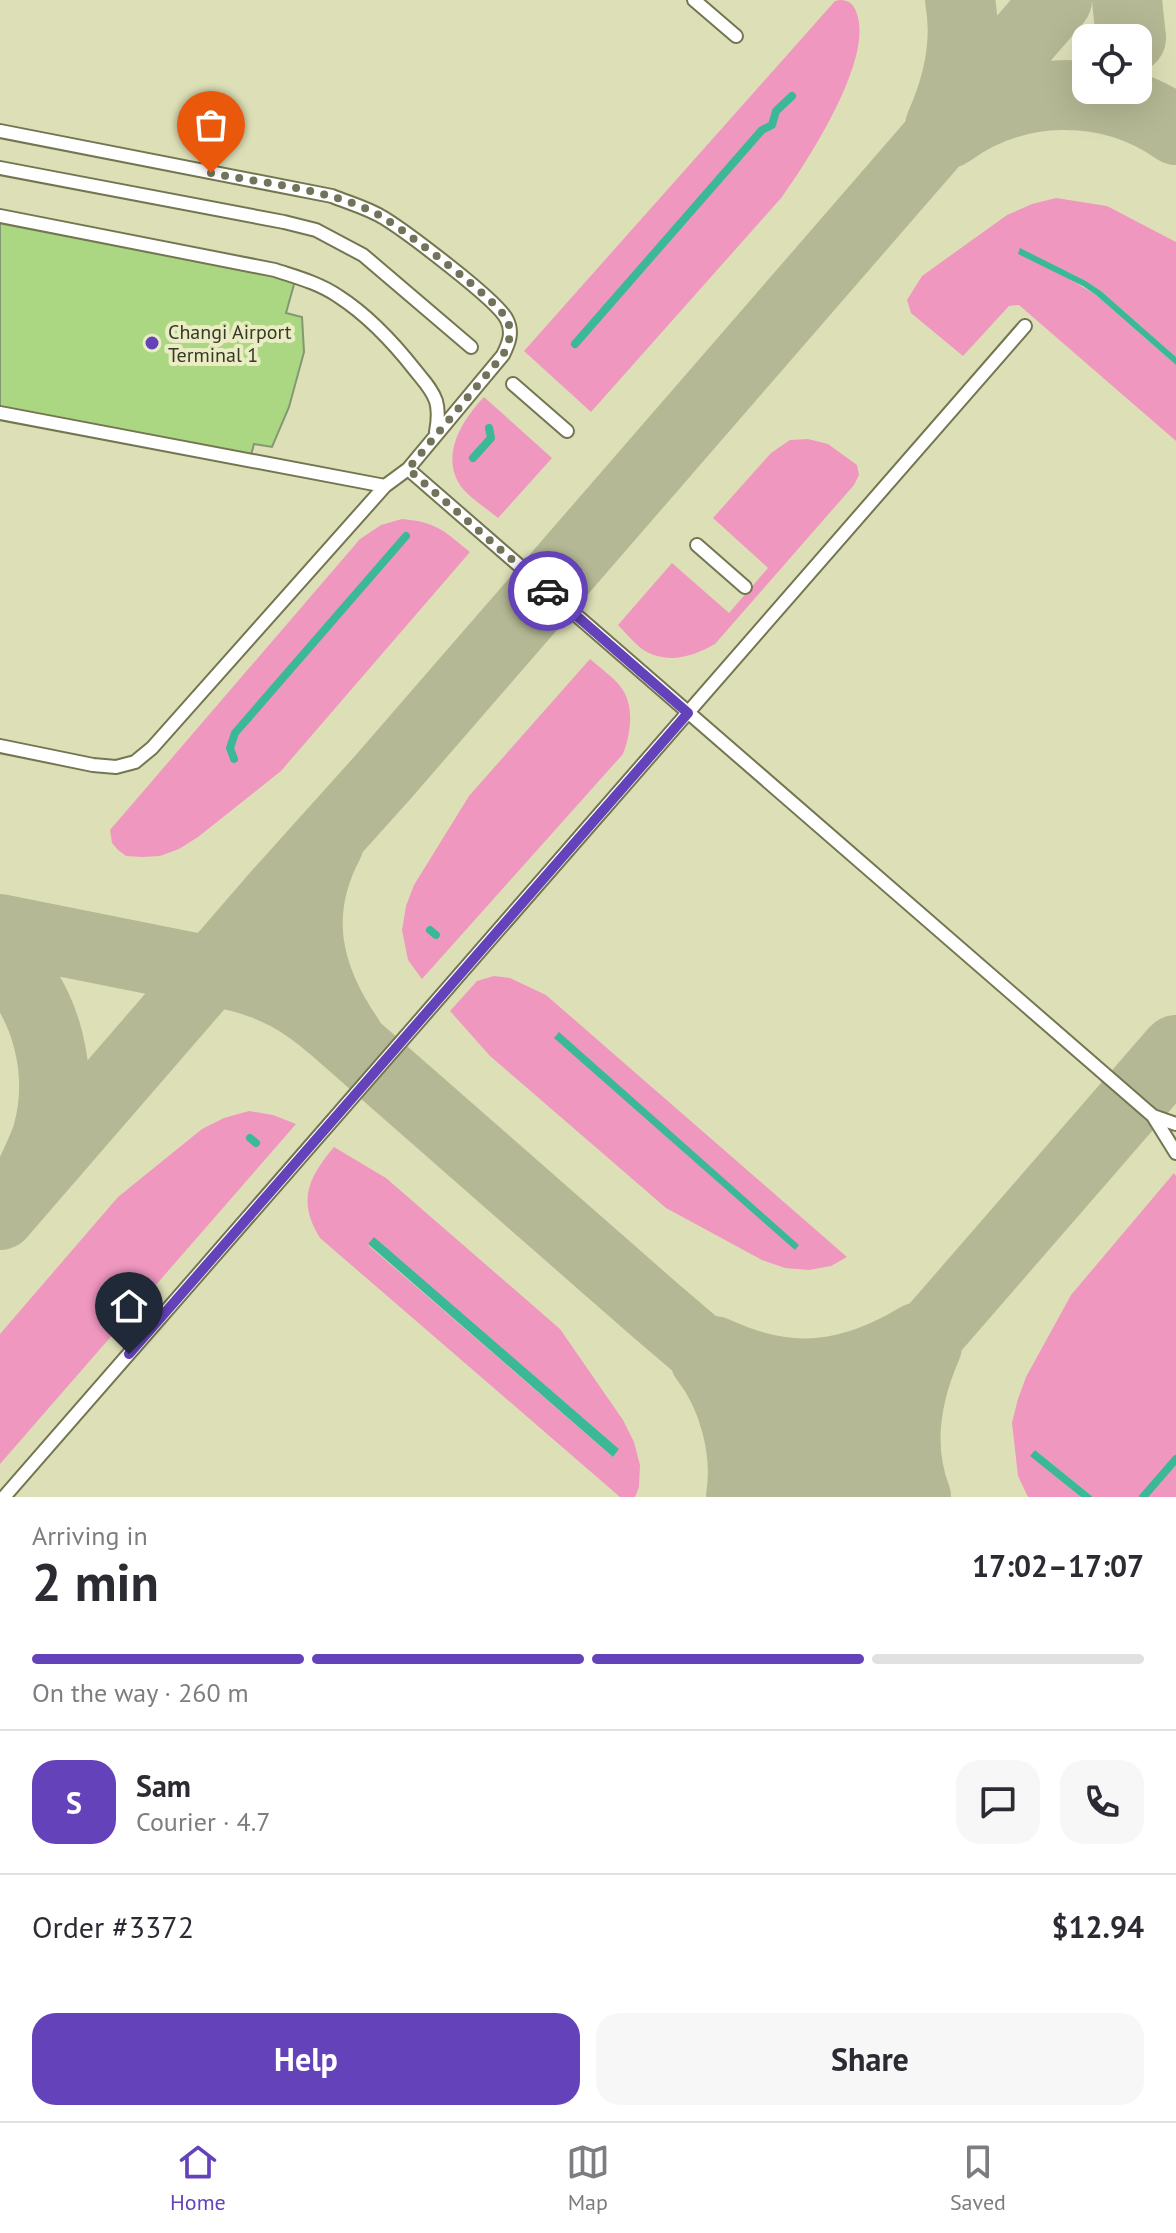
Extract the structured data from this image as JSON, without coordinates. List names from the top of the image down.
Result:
{
  "places": ["Changi Airport Terminal 1"],
  "page": {
    "heading": ["2 min", "Arriving in", "17:02–17:07"],
    "panel": [
      "Sam",
      "Courier · 4.7",
      "Order #3372",
      "$12.94"
    ],
    "bar": "On the way · 260 m",
    "round": "S",
    "buttons": ["Help", "Share"],
    "tabs": ["Home", "Map", "Saved"]
  }
}
